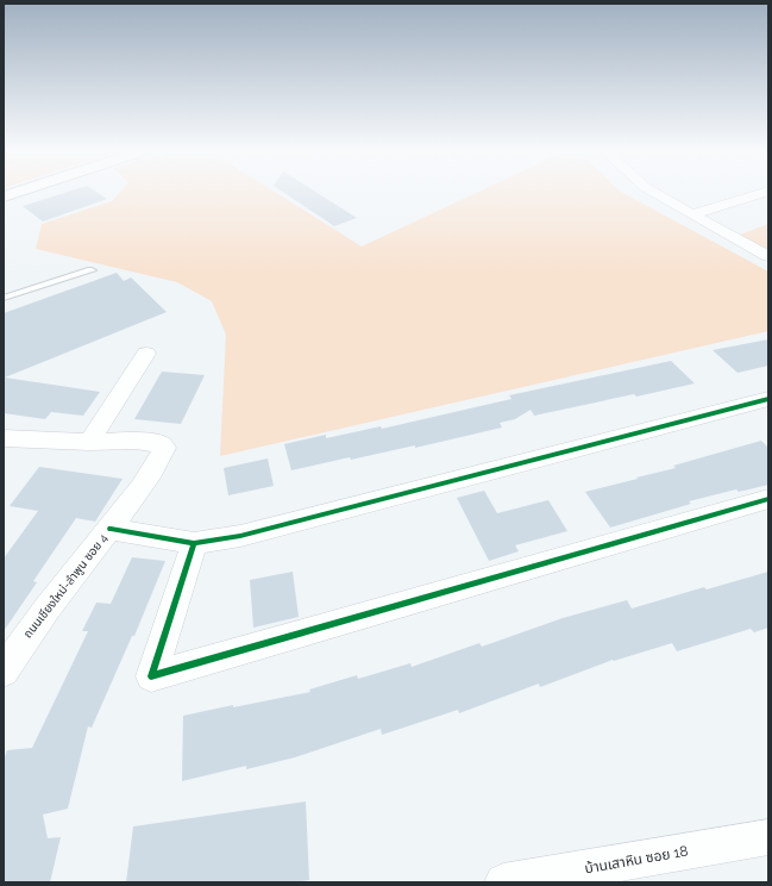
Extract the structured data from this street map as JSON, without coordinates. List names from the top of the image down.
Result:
{
  "streets": {
    "street": ["ถนนเชียงใหม่-ลำพูน ซอย 4", "บ้านเสาหิน ซอย 18"]
  }
}
